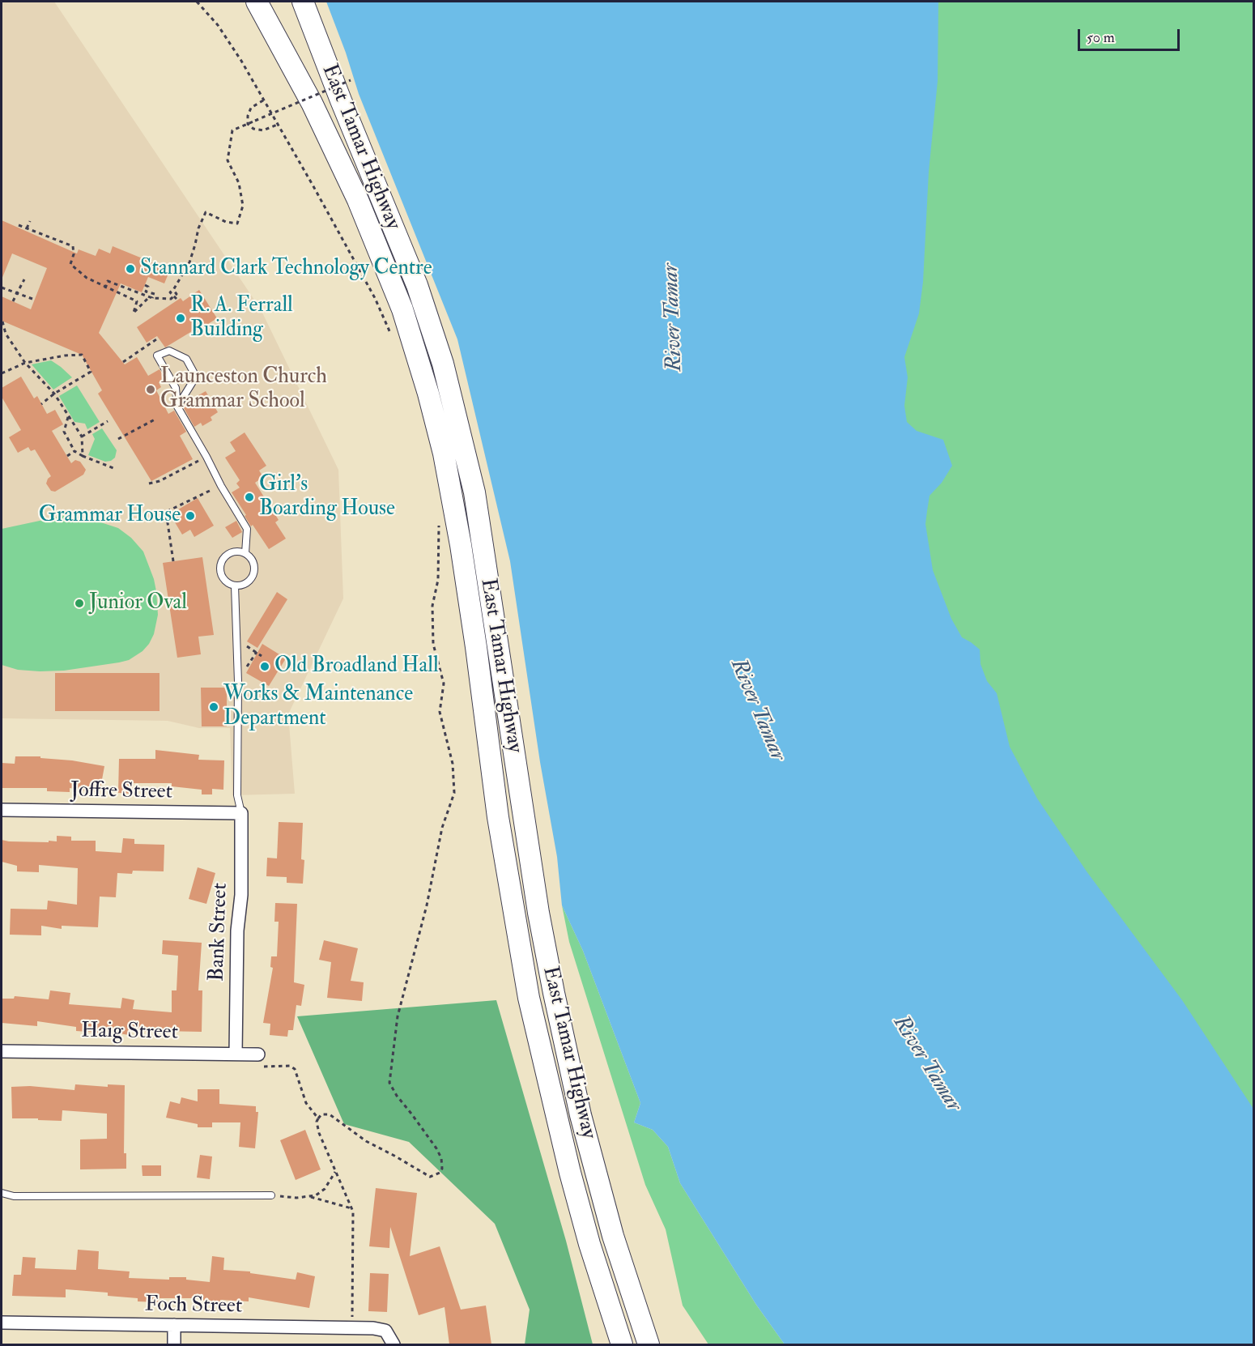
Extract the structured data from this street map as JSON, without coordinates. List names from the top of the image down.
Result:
{
  "streets": {
    "highway": ["East Tamar Highway"],
    "street": [
      "Joffre Street",
      "Bank Street",
      "Haig Street",
      "Foch Street"
    ]
  },
  "crossings": [
    ["Joffre Street", "Bank Street"],
    ["Bank Street", "Haig Street"]
  ],
  "water": ["River Tamar"],
  "places": [
    "Stannard Clark Technology Centre",
    "R. A. Ferrall Building",
    "Launceston Church Grammar School",
    "Girl's Boarding House",
    "Grammar House",
    "Junior Oval",
    "Old Broadland Hall",
    "Works & Maintenance Department"
  ],
  "scale_bar": "50 m"
}
